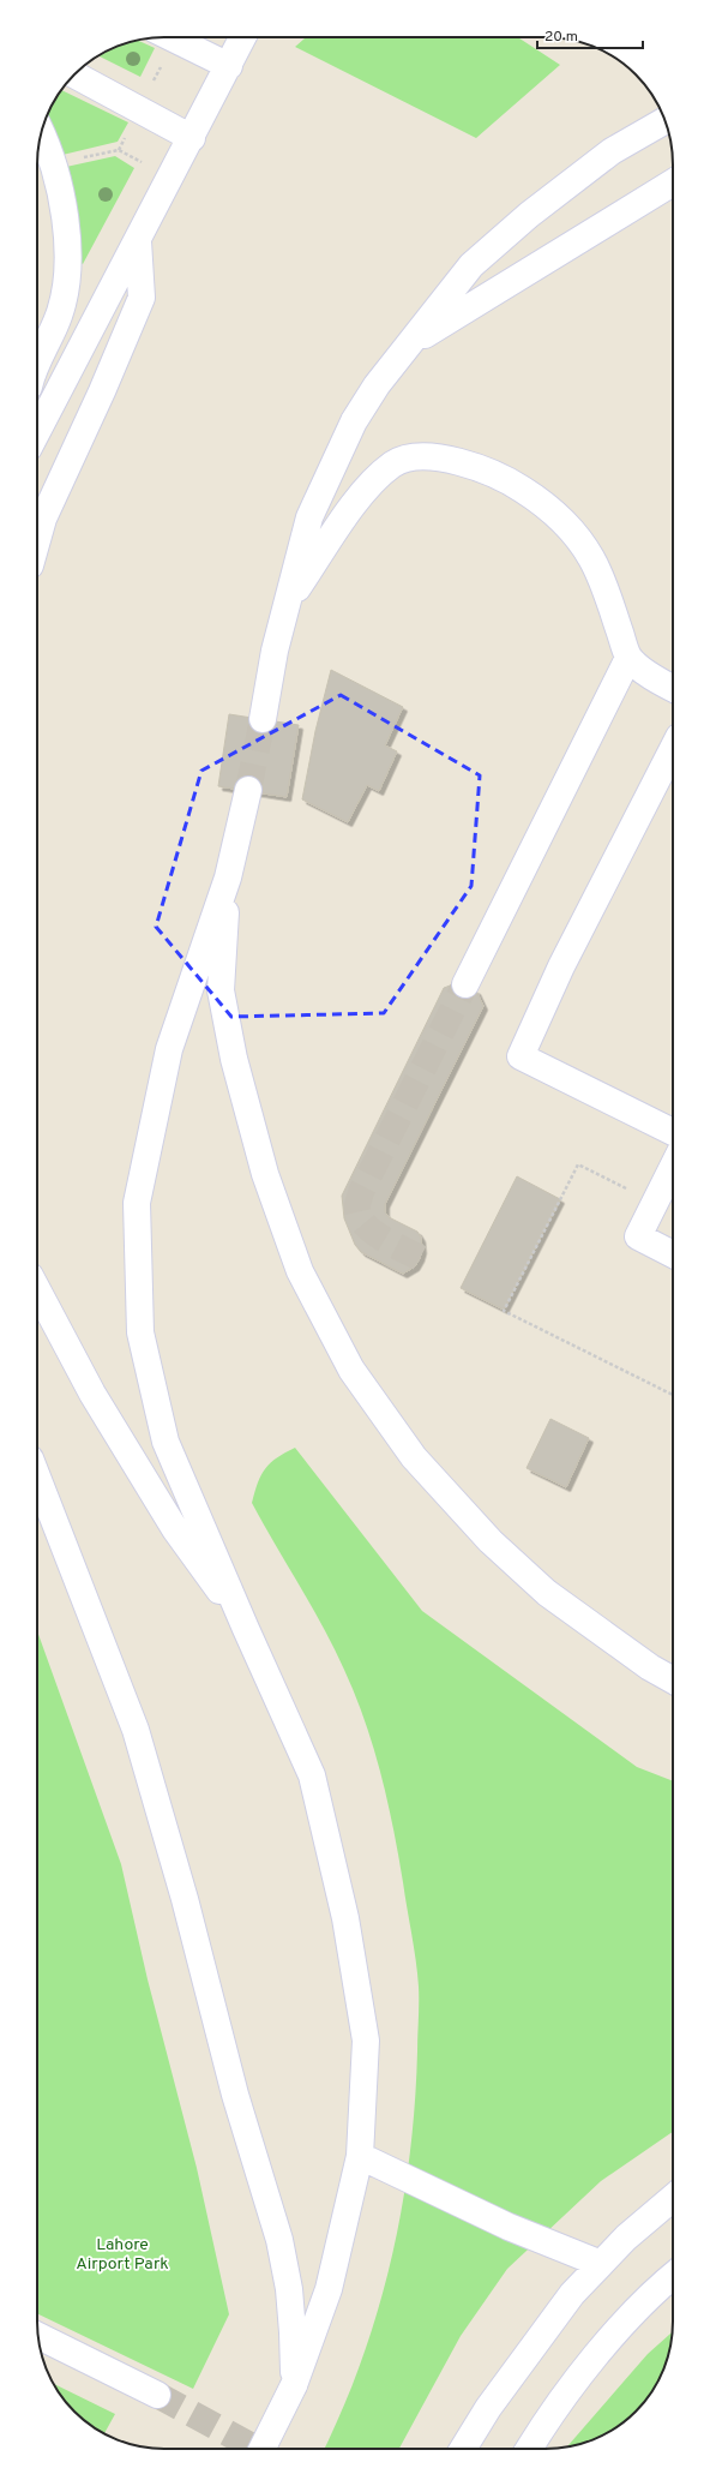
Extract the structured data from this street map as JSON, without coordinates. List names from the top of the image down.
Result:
{
  "parks": ["Lahore Airport Park"],
  "scale_bar": "20 m"
}
